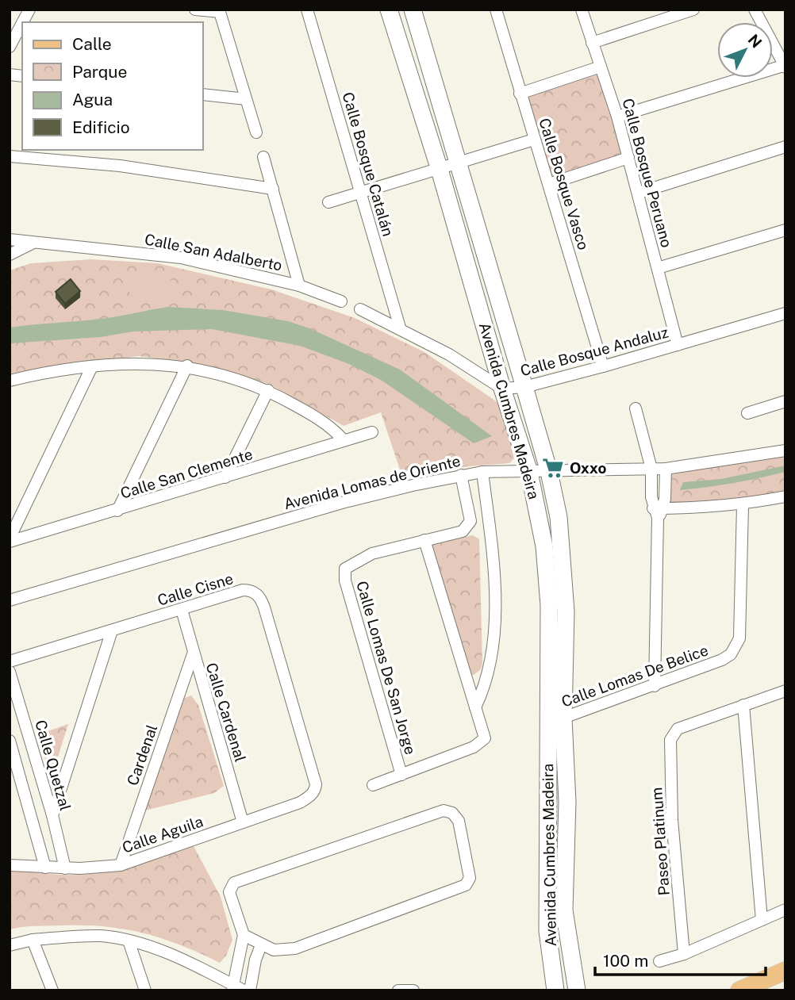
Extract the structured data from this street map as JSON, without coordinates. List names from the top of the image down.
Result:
{
  "streets": {
    "street": [
      "Calle Bosque Catalán",
      "Calle Bosque Peruano",
      "Calle Bosque Vasco",
      "Calle San Adalberto",
      "Calle Bosque Andaluz",
      "Avenida Cumbres Madeira",
      "Calle San Clemente",
      "Avenida Lomas de Oriente",
      "Calle Cisne",
      "Calle Lomas De San Jorge",
      "Calle Lomas De Belice",
      "Calle Cardenal",
      "Cardenal",
      "Calle Quetzal",
      "Calle Aguila",
      "Paseo Platinum"
    ]
  },
  "crossings": [
    ["Calle Bosque Catalán", "Calle Bosque Andaluz"],
    ["Calle Bosque Peruano", "Calle Bosque Andaluz"],
    ["Calle Bosque Vasco", "Calle Bosque Andaluz"],
    ["Calle Bosque Andaluz", "Avenida Cumbres Madeira"],
    ["Avenida Cumbres Madeira", "Avenida Lomas de Oriente"],
    ["Avenida Cumbres Madeira", "Calle Lomas De Belice"],
    ["Calle Cisne", "Calle Cardenal"],
    ["Calle Cisne", "Calle Aguila"],
    ["Calle Cardenal", "Cardenal"],
    ["Calle Cardenal", "Calle Aguila"],
    ["Cardenal", "Calle Aguila"],
    ["Calle Quetzal", "Calle Aguila"]
  ],
  "places": {
    "supermarket": ["Oxxo"]
  },
  "legend": [
    "Calle",
    "Parque",
    "Agua",
    "Edificio"
  ],
  "scale_bar": "100 m",
  "north": "top right"
}
